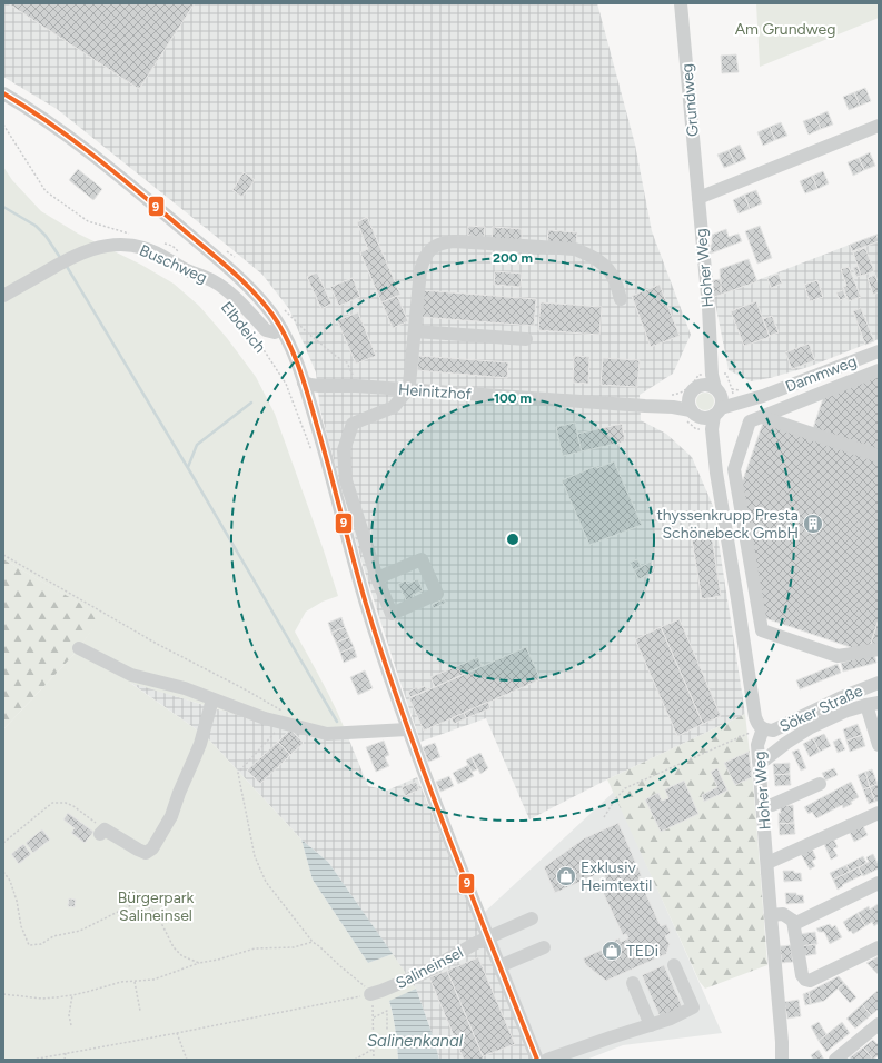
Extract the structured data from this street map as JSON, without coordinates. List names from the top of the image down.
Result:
{
  "streets": {
    "street": [
      "Grundweg",
      "Buschweg",
      "Hoher Weg",
      "Dammweg",
      "Heinitzhof",
      "Söker Straße",
      "Salineinsel"
    ],
    "path": ["Elbdeich"]
  },
  "crossings": [
    ["Grundweg", "Hoher Weg"],
    ["Hoher Weg", "Dammweg"],
    ["Hoher Weg", "Heinitzhof"],
    ["Hoher Weg", "Söker Straße"],
    ["Dammweg", "Heinitzhof"]
  ],
  "water": ["Salinenkanal"],
  "parks": ["Am Grundweg", "Bürgerpark Salineinsel"],
  "places": {
    "building": ["thyssenkrupp Presta Schönebeck GmbH"],
    "shop": ["Exklusiv Heimtextil", "TEDi"]
  },
  "lines": ["transit line 9"],
  "rings": ["200 m", "100 m"]
}
